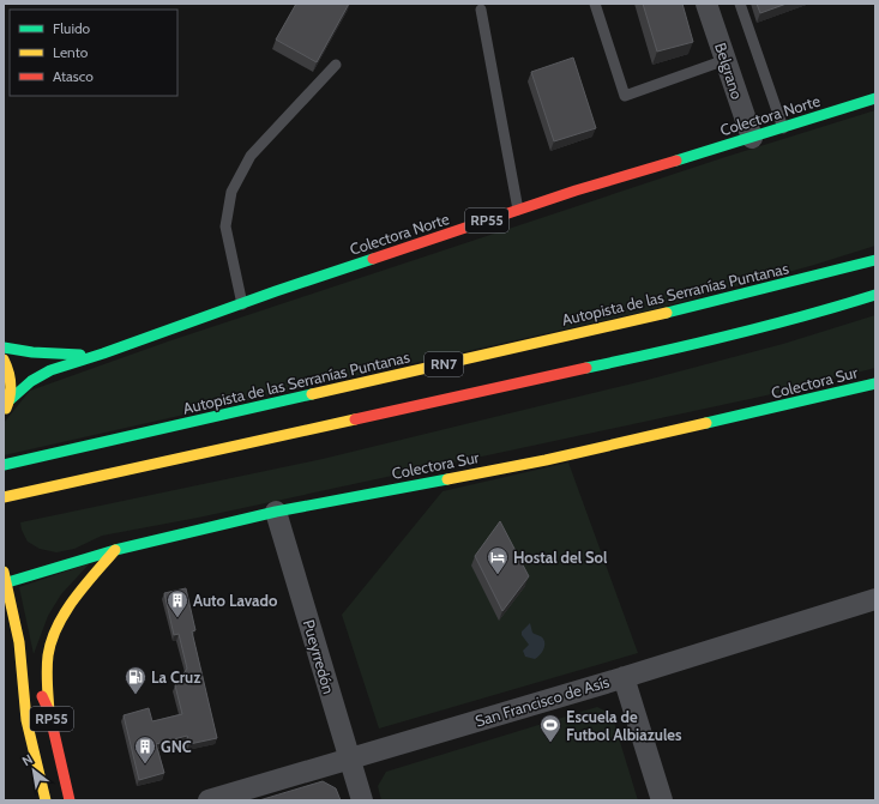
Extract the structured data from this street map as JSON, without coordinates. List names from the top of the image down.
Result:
{
  "streets": {
    "main road": [
      "Colectora Norte",
      "RP55",
      "Autopista de las Serranías Puntanas",
      "RN7",
      "Colectora Sur"
    ],
    "street": ["Belgrano", "Pueyrredón", "San Francisco de Asís"]
  },
  "crossings": [
    ["Belgrano", "Colectora Norte"],
    ["Colectora Norte", "RP55"],
    ["RP55", "Colectora Sur"],
    ["Colectora Sur", "Pueyrredón"],
    ["Pueyrredón", "San Francisco de Asís"]
  ],
  "places": {
    "hotel": ["Hostal del Sol"],
    "building": ["Auto Lavado", "GNC"],
    "fuel station": ["La Cruz"],
    "sports": ["Escuela de Futbol Albiazules"]
  },
  "legend": ["Fluido", "Lento", "Atasco"],
  "north": "top left"
}
